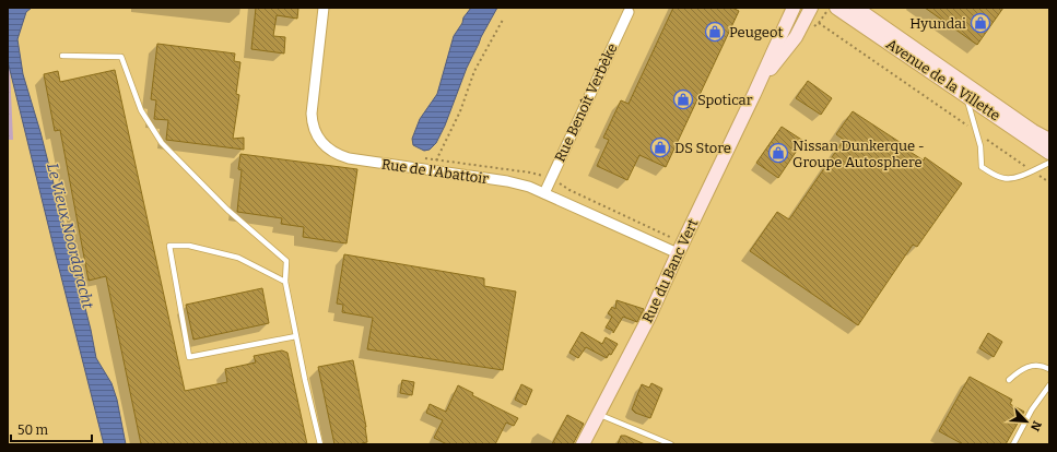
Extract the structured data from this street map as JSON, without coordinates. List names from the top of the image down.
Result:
{
  "streets": {
    "street": [
      "Avenue de la Villette",
      "Rue Benoît Verbèke",
      "Rue de l'Abattoir",
      "Rue du Banc Vert"
    ]
  },
  "crossings": [
    ["Rue Benoît Verbèke", "Rue de l'Abattoir"],
    ["Rue de l'Abattoir", "Rue du Banc Vert"]
  ],
  "water": ["Le Vieux Noordgracht"],
  "places": {
    "shop": [
      "Hyundai",
      "Peugeot",
      "Spoticar",
      "DS Store",
      "Nissan Dunkerque - Groupe Autosphere"
    ]
  },
  "scale_bar": "50 m",
  "north": "bottom right"
}
